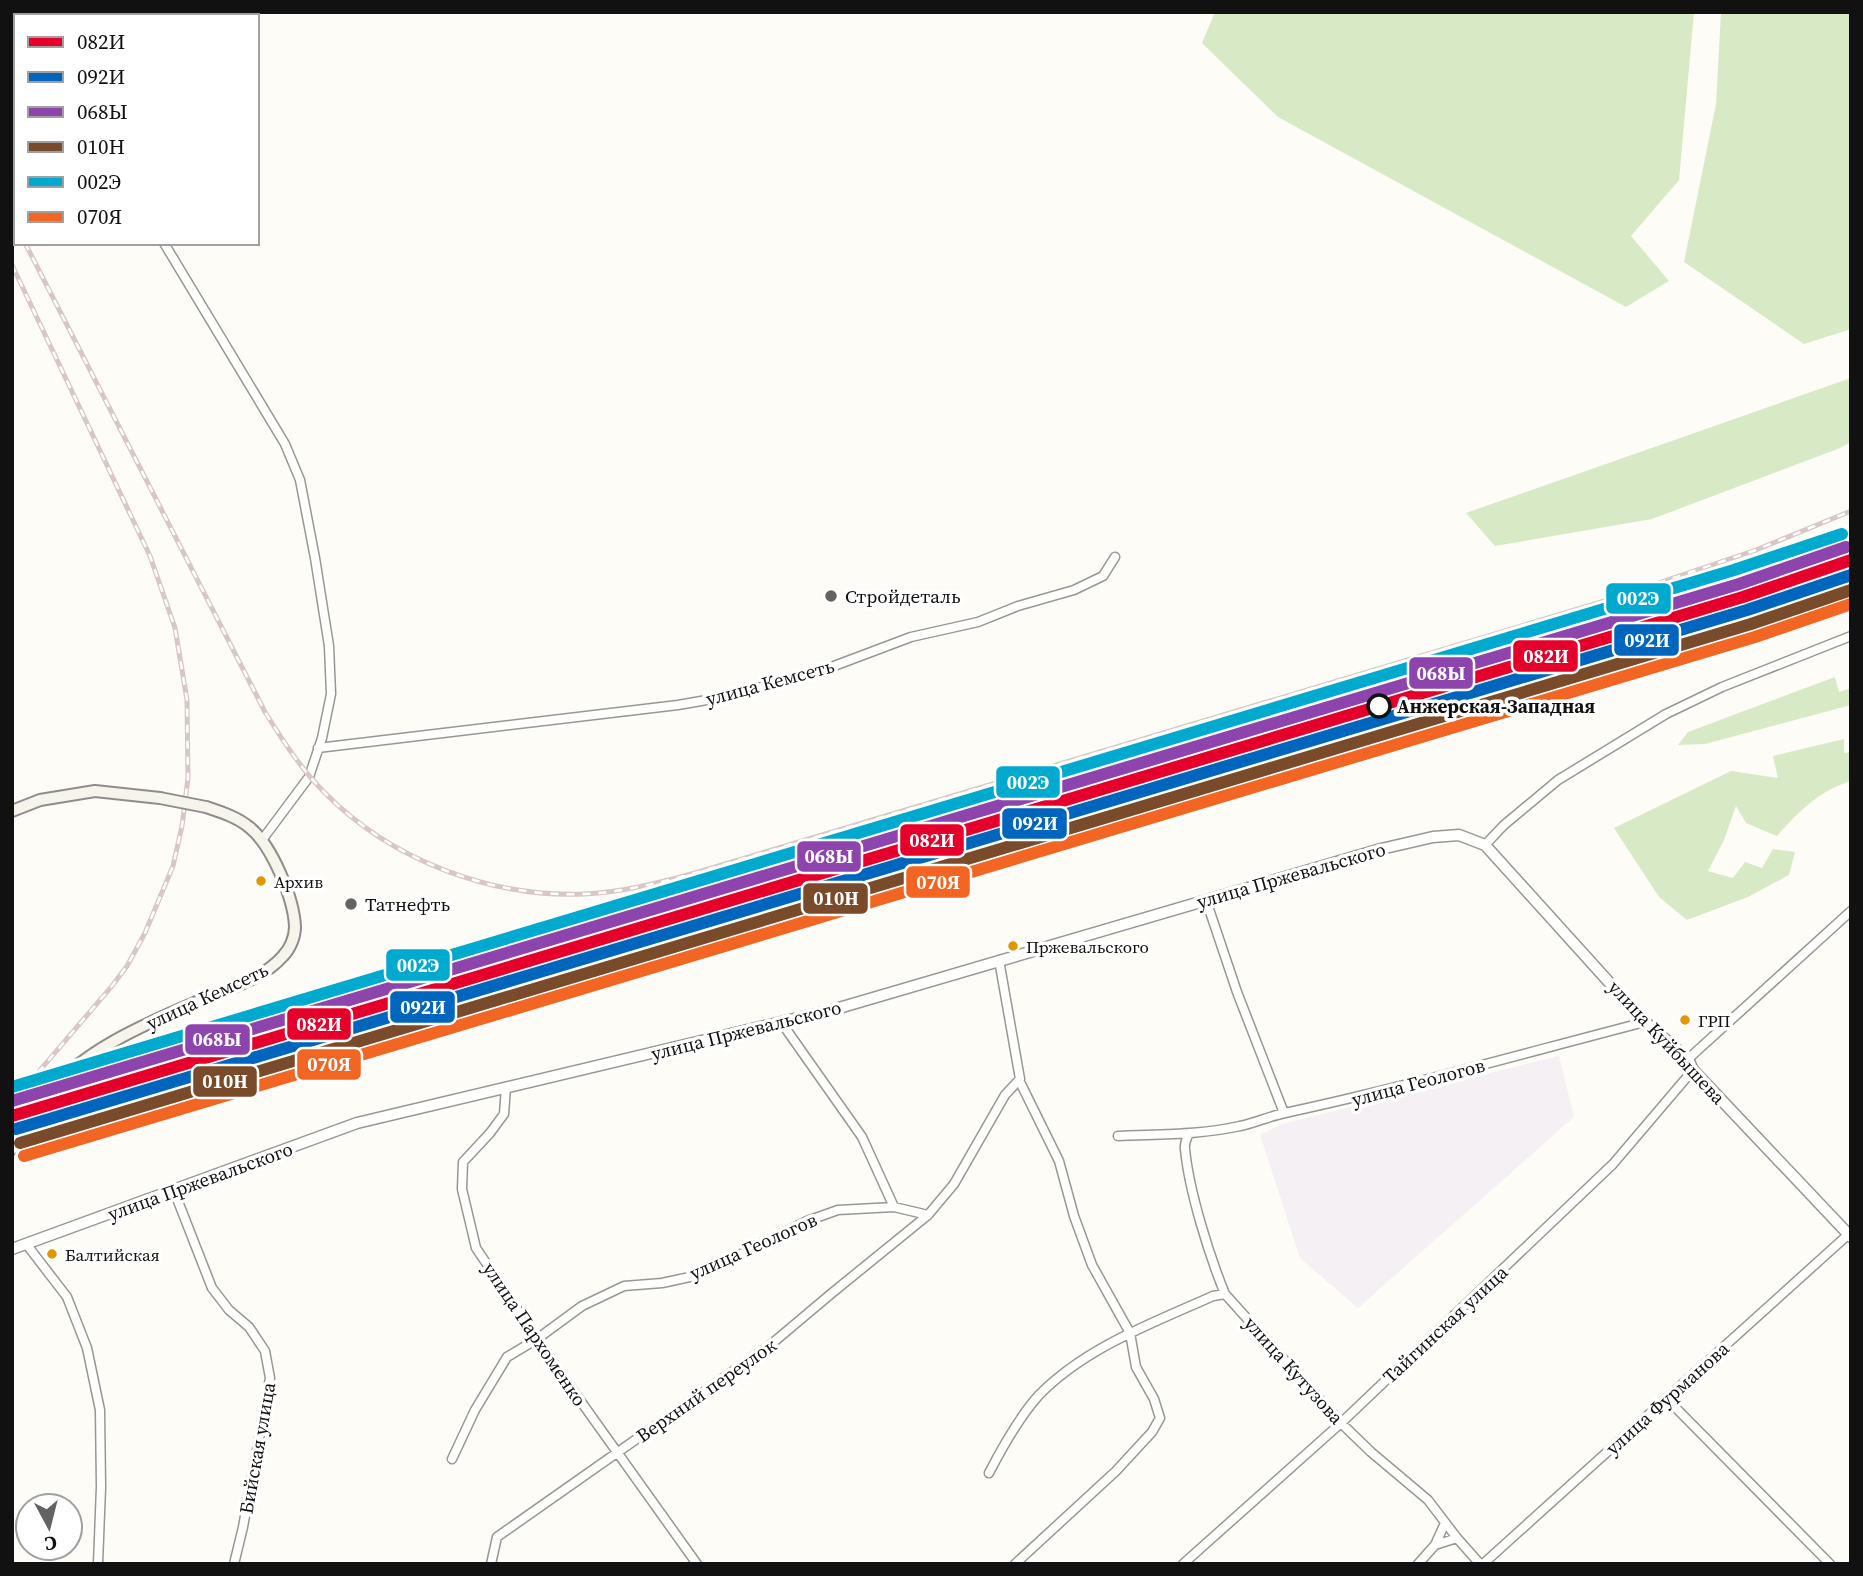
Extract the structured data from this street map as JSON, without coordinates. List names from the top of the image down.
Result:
{
  "streets": {
    "main road": ["улица Кемсеть"],
    "street": [
      "улица Пржевальского",
      "улица Куйбышева",
      "улица Геологов",
      "Тайгинская улица",
      "улица Пархоменко",
      "улица Кутузова",
      "Верхний переулок",
      "улица Фурманова",
      "Бийская улица"
    ]
  },
  "crossings": [
    ["улица Пржевальского", "улица Куйбышева"],
    ["улица Пржевальского", "улица Пархоменко"],
    ["улица Пржевальского", "Бийская улица"],
    ["улица Куйбышева", "улица Геологов"],
    ["улица Куйбышева", "Тайгинская улица"],
    ["улица Куйбышева", "улица Фурманова"],
    ["улица Геологов", "улица Пархоменко"],
    ["улица Геологов", "улица Кутузова"],
    ["улица Геологов", "Верхний переулок"],
    ["Тайгинская улица", "улица Кутузова"],
    ["улица Пархоменко", "Верхний переулок"],
    ["улица Кутузова", "улица Фурманова"]
  ],
  "places": [
    "Стройдеталь",
    "Анжерская-Западная",
    "Архив",
    "Татнефть",
    "Пржевальского",
    "ГРП",
    "Балтийская"
  ],
  "lines": [
    "transit line 002Э",
    "transit line 068Ы",
    "transit line 082И",
    "transit line 092И",
    "transit line 010Н",
    "transit line 070Я"
  ],
  "legend": [
    "082И",
    "092И",
    "068Ы",
    "010Н",
    "002Э",
    "070Я"
  ],
  "north": "bottom"
}
